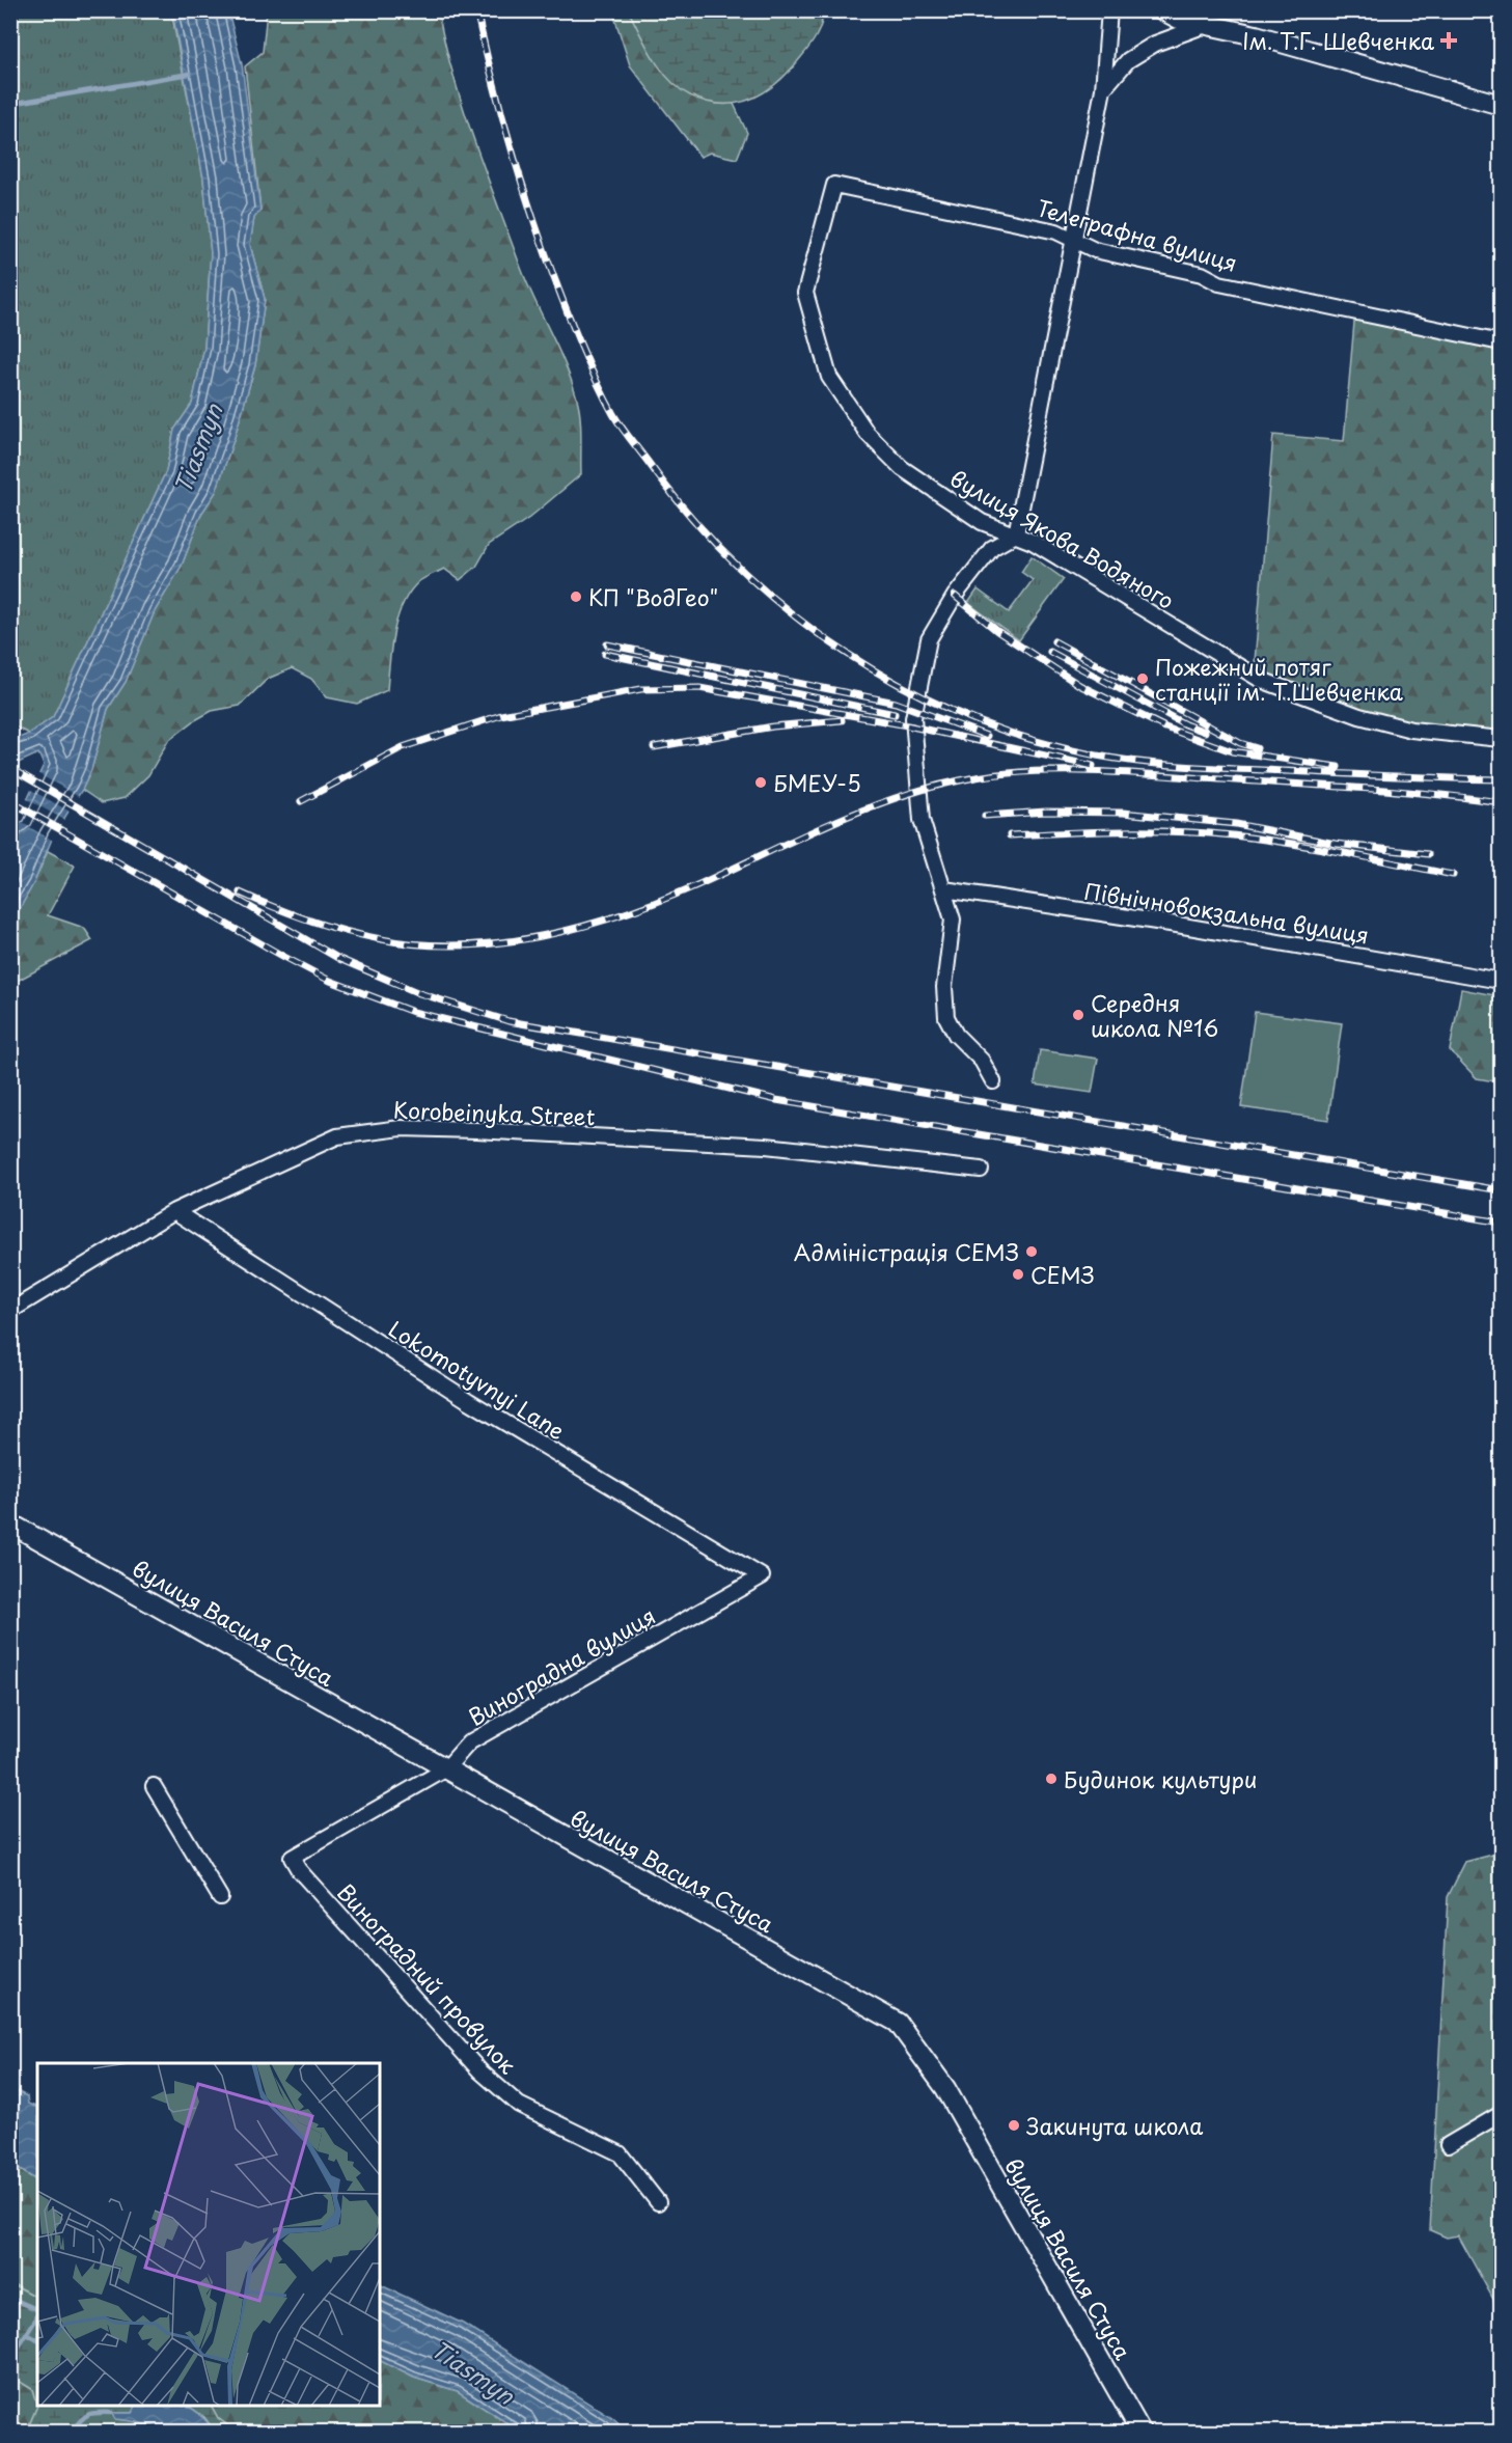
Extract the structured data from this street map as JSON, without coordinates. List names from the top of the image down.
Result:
{
  "streets": {
    "street": [
      "Телеграфна вулиця",
      "вулиця Якова Водяного",
      "Північновокзальна вулиця",
      "Korobeinyka Street",
      "Lokomotyvnyi Lane",
      "вулиця Василя Стуса",
      "Виноградна вулиця",
      "Виноградний провулок"
    ]
  },
  "crossings": [
    ["Телеграфна вулиця", "вулиця Якова Водяного"],
    ["Korobeinyka Street", "Lokomotyvnyi Lane"],
    ["Lokomotyvnyi Lane", "Виноградна вулиця"],
    ["вулиця Василя Стуса", "Виноградна вулиця"],
    ["Виноградна вулиця", "Виноградний провулок"]
  ],
  "water": ["Tiasmyn"],
  "places": {
    "health": ["Ім. Т.Г. Шевченка"],
    "other": [
      "КП \"ВодГео\"",
      "Пожежний потяг станції ім. Т.Шевченка",
      "БМЕУ-5",
      "Середня школа №16",
      "Адміністрація СЕМЗ",
      "СЕМЗ",
      "Будинок культури",
      "Закинута школа"
    ]
  }
}
